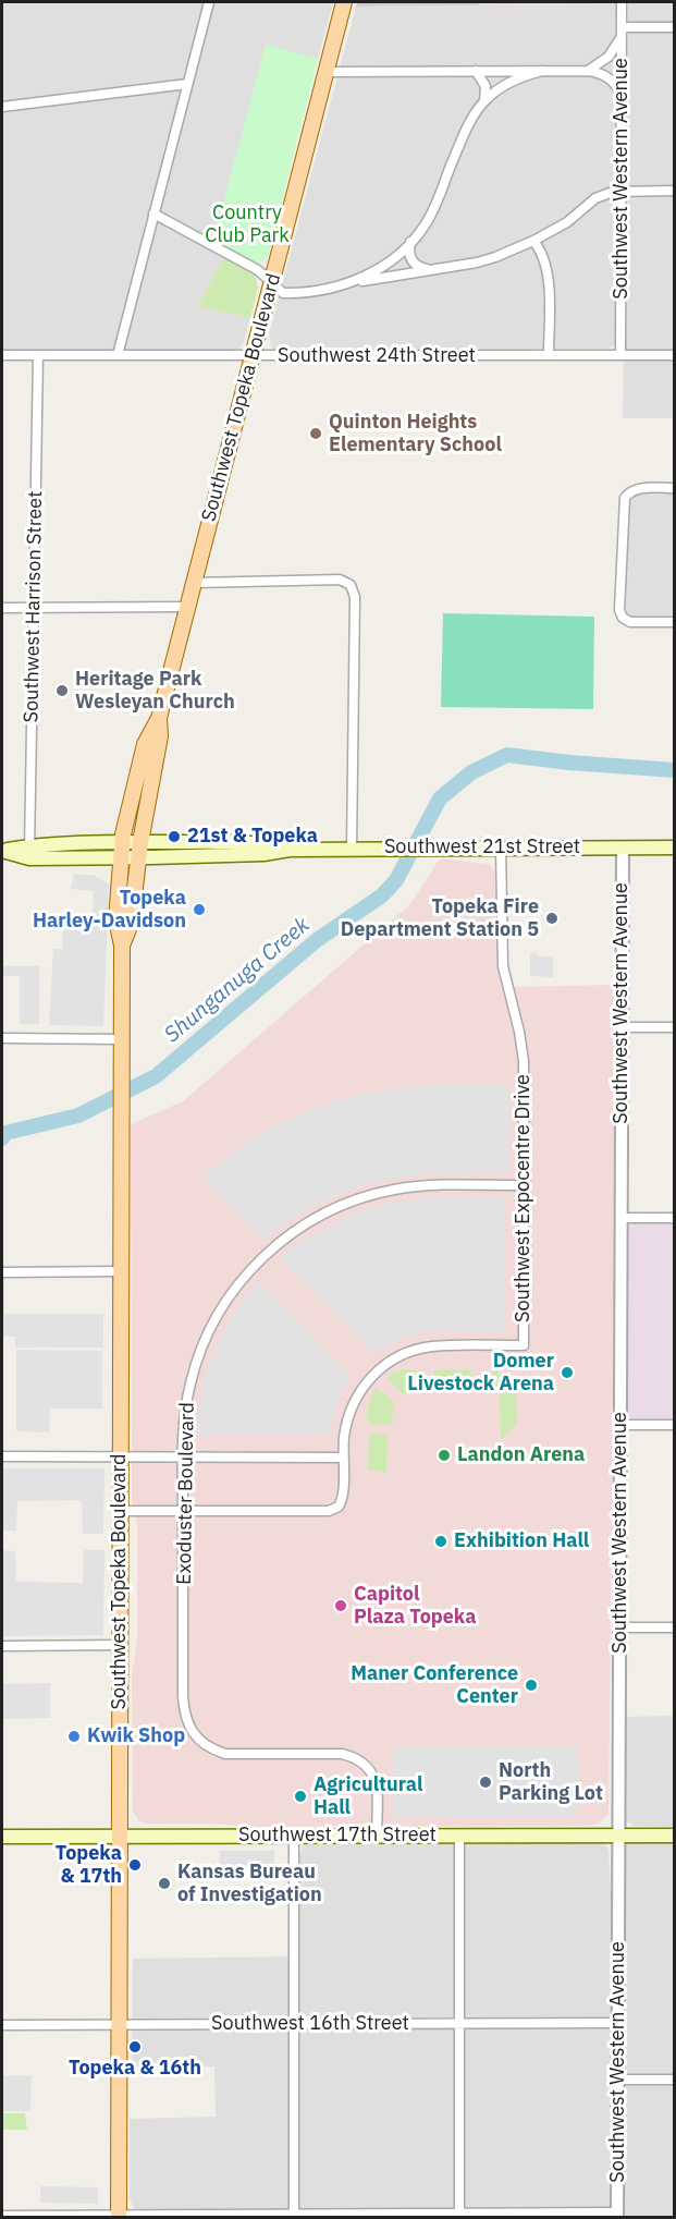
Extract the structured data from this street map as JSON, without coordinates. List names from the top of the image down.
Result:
{
  "streets": {
    "main road": ["Southwest Topeka Boulevard", "Southwest 21st Street", "Southwest 17th Street"],
    "street": [
      "Southwest Western Avenue",
      "Southwest 24th Street",
      "Southwest Harrison Street",
      "Southwest Expocentre Drive",
      "Exoduster Boulevard",
      "Southwest 16th Street"
    ]
  },
  "crossings": [
    ["Southwest Western Avenue", "Southwest 24th Street"],
    ["Southwest Western Avenue", "Southwest 21st Street"],
    ["Southwest Western Avenue", "Southwest 17th Street"],
    ["Southwest Western Avenue", "Southwest 16th Street"],
    ["Southwest 24th Street", "Southwest Topeka Boulevard"],
    ["Southwest 24th Street", "Southwest Harrison Street"],
    ["Southwest Topeka Boulevard", "Southwest 21st Street"],
    ["Southwest Topeka Boulevard", "Southwest Expocentre Drive"],
    ["Southwest Topeka Boulevard", "Southwest 17th Street"],
    ["Southwest Topeka Boulevard", "Southwest 16th Street"],
    ["Southwest Harrison Street", "Southwest 21st Street"],
    ["Southwest 21st Street", "Southwest Expocentre Drive"],
    ["Southwest Expocentre Drive", "Exoduster Boulevard"],
    ["Exoduster Boulevard", "Southwest 17th Street"]
  ],
  "water": ["Shunganuga Creek"],
  "parks": ["Country Club Park"],
  "places": [
    "Quinton Heights Elementary School",
    "Heritage Park Wesleyan Church",
    "21st & Topeka",
    "Topeka Harley-Davidson",
    "Topeka Fire Department Station 5",
    "Domer Livestock Arena",
    "Landon Arena",
    "Exhibition Hall",
    "Capitol Plaza Topeka",
    "Maner Conference Center",
    "Kwik Shop",
    "North Parking Lot",
    "Agricultural Hall",
    "Topeka & 17th",
    "Kansas Bureau of Investigation",
    "Topeka & 16th"
  ]
}
